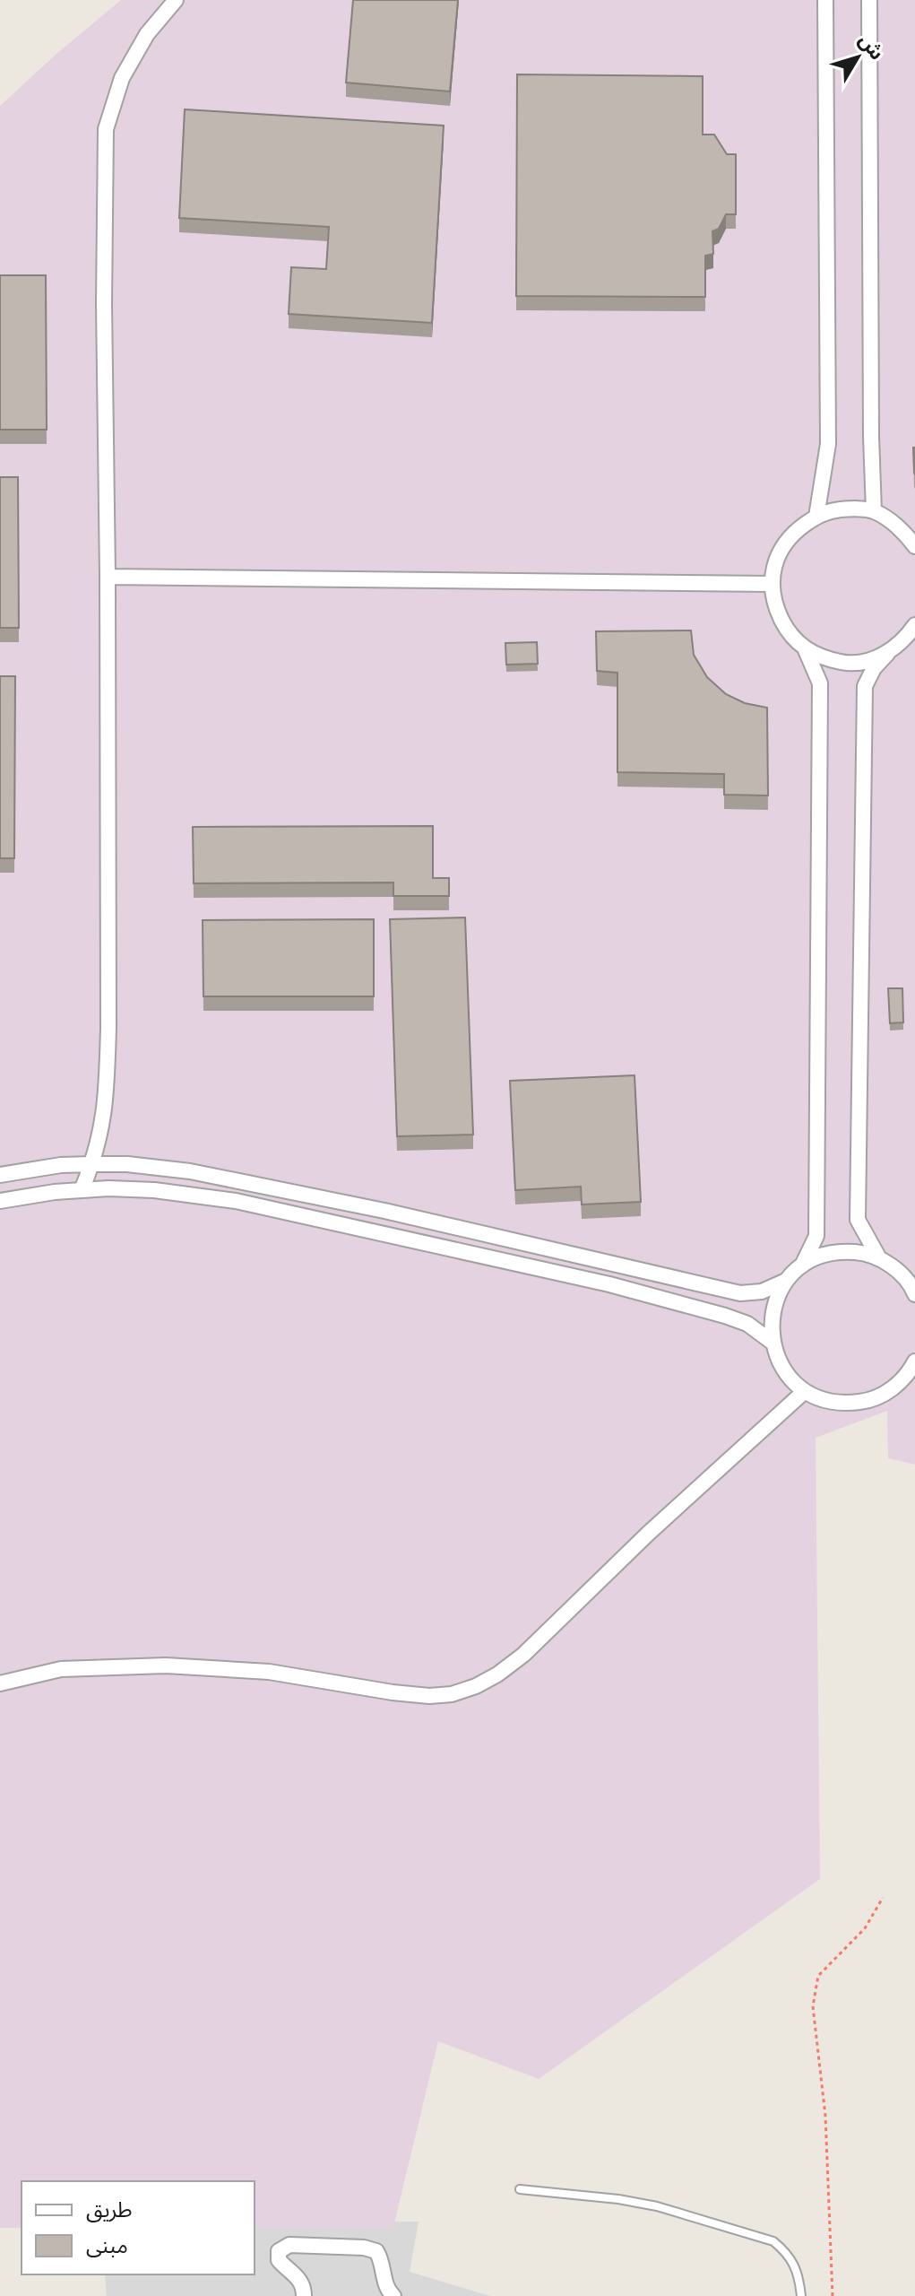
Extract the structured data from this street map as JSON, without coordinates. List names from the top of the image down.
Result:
{
  "legend": ["طريق", "مبنى"],
  "north": "top right"
}
